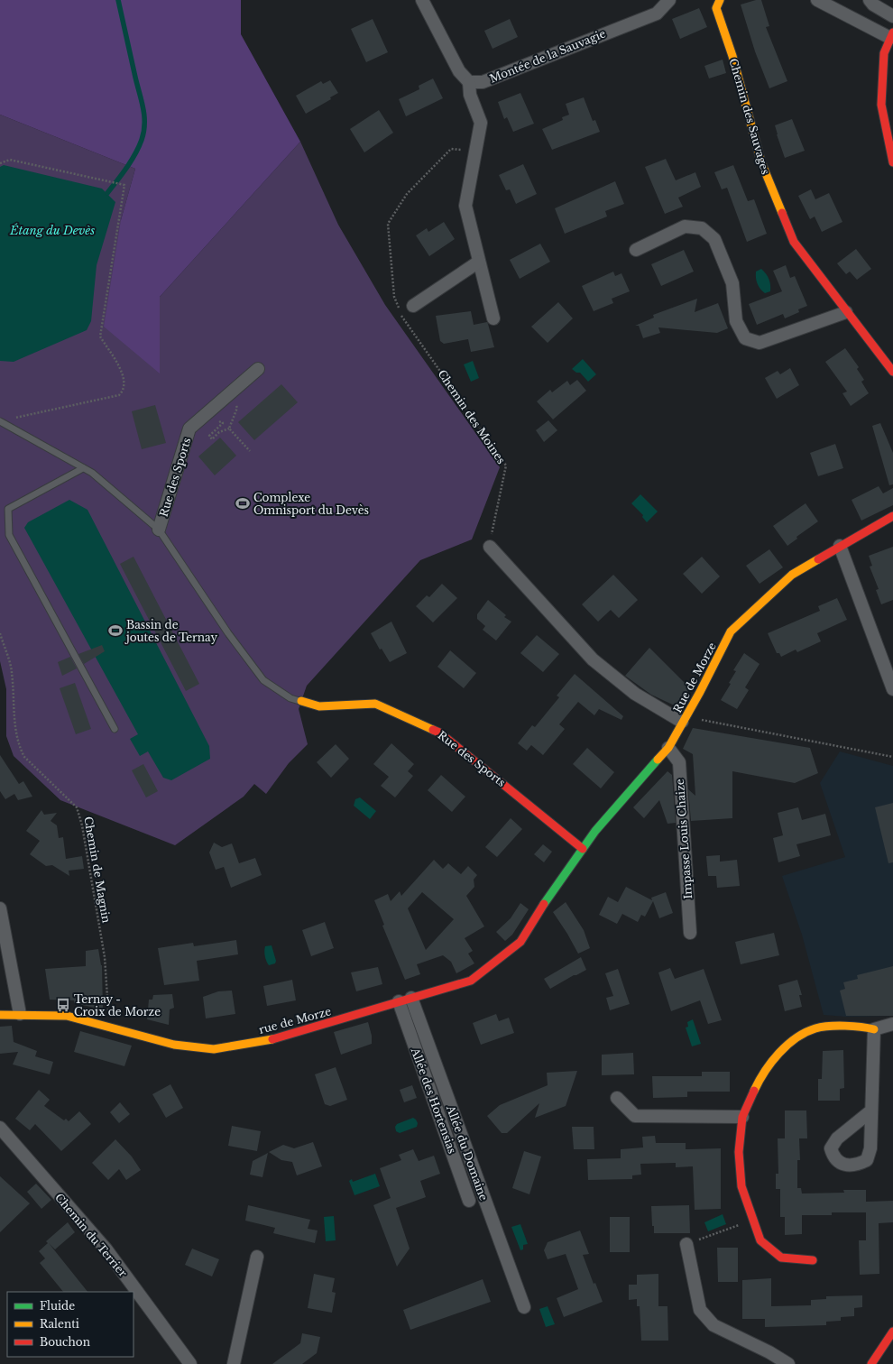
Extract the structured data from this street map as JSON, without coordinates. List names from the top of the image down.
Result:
{
  "streets": {
    "street": [
      "Montée de la Sauvagie",
      "Chemin des Sauvages",
      "Rue des Sports",
      "Rue de Morze",
      "Impasse Louis Chaize",
      "rue de Morze",
      "Allée des Hortensias",
      "Allée du Domaine",
      "Chemin du Terrier"
    ],
    "path": ["Chemin des Moines", "Chemin de Magnin"]
  },
  "crossings": [
    ["Rue des Sports", "Rue de Morze"],
    ["Rue de Morze", "Impasse Louis Chaize"],
    ["Rue de Morze", "rue de Morze"],
    ["Chemin de Magnin", "rue de Morze"],
    ["rue de Morze", "Allée des Hortensias"],
    ["rue de Morze", "Allée du Domaine"]
  ],
  "water": ["Étang du Devès"],
  "places": {
    "sports": ["Complexe Omnisport du Devès", "Bassin de joutes de Ternay"],
    "bus stop": ["Ternay - Croix de Morze"]
  },
  "legend": ["Fluide", "Ralenti", "Bouchon"]
}
